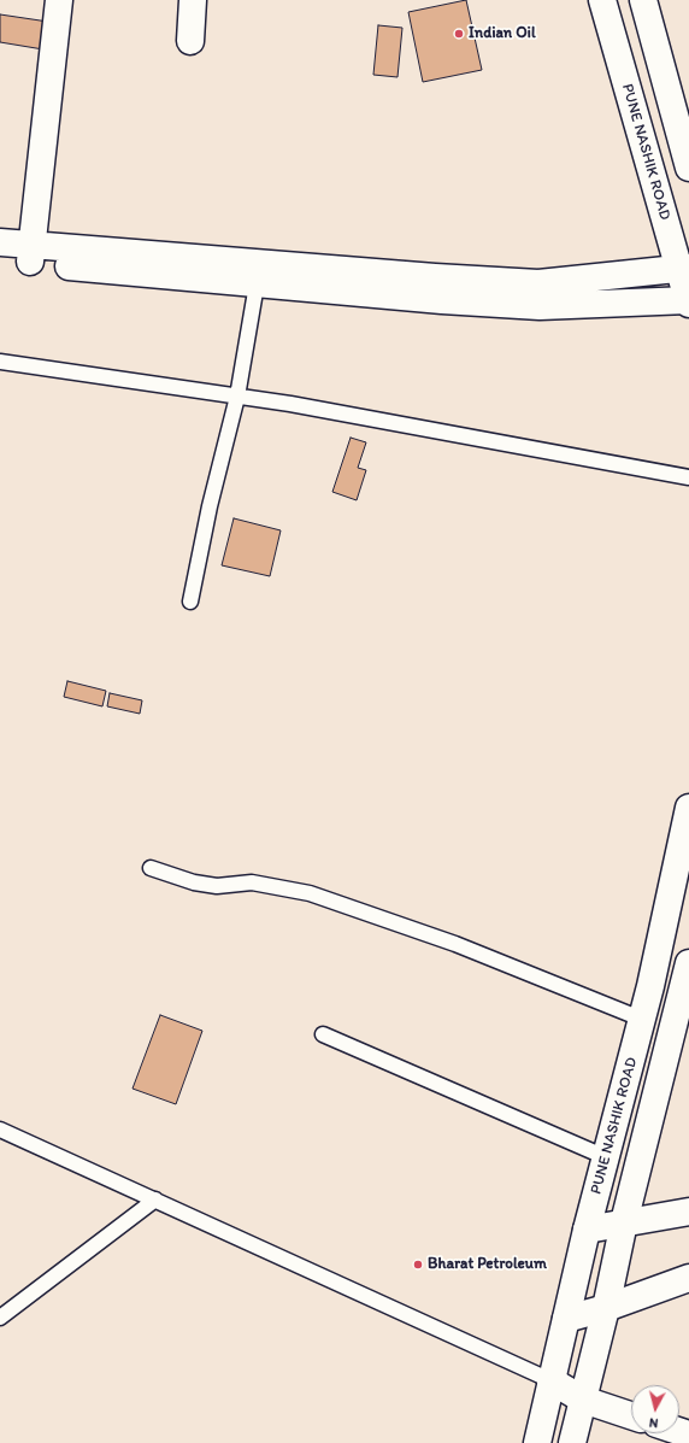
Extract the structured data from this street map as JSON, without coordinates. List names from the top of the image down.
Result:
{
  "streets": {
    "main road": ["PUNE NASHIK ROAD"]
  },
  "places": ["Indian Oil", "Bharat Petroleum"],
  "north": "bottom"
}
